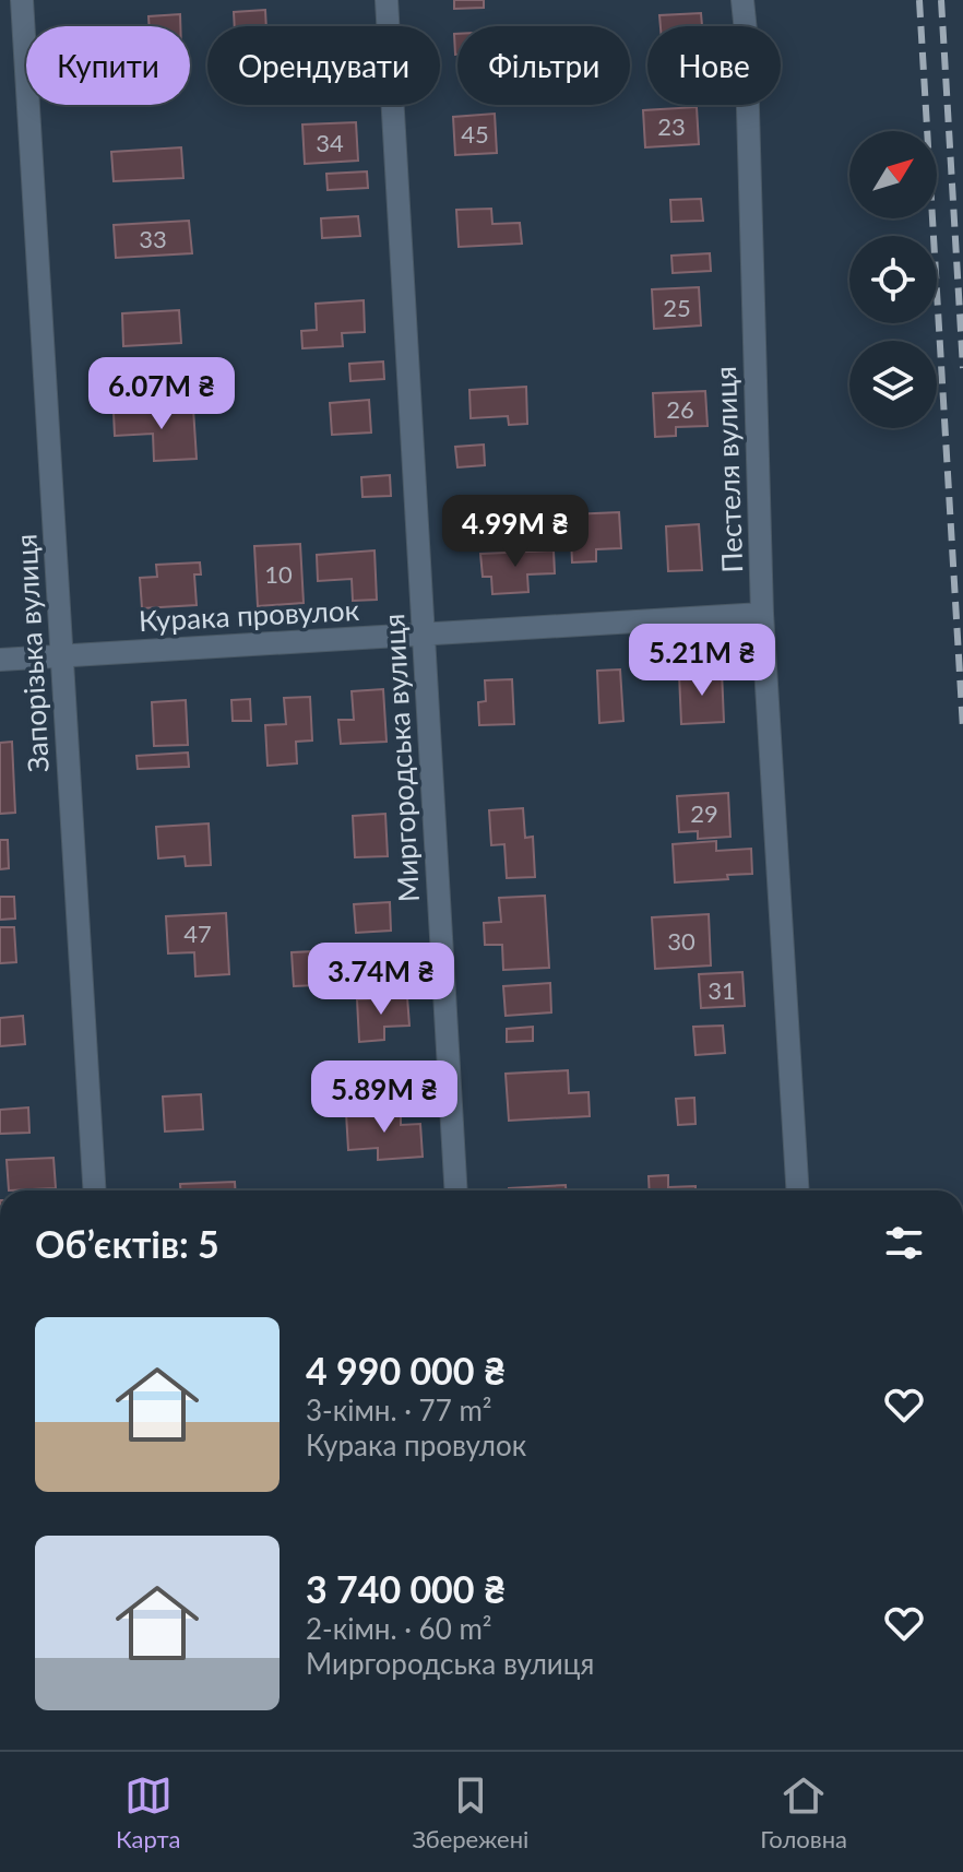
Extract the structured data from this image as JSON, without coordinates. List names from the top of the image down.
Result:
{
  "streets": {
    "street": [
      "Пестеля вулиця",
      "Курака провулок",
      "Запорізька вулиця",
      "Миргородська вулиця"
    ]
  },
  "crossings": [
    ["Пестеля вулиця", "Курака провулок"],
    ["Курака провулок", "Запорізька вулиця"],
    ["Курака провулок", "Миргородська вулиця"]
  ],
  "house_numbers": [
    "23",
    "45",
    "34",
    "33",
    "25",
    "26",
    "10",
    "29",
    "47",
    "30",
    "31"
  ],
  "north": "top right",
  "page": {
    "chip": [
      "Купити",
      "Орендувати",
      "Фільтри",
      "Нове"
    ],
    "price": [
      "6.07M ₴",
      "4.99M ₴",
      "5.21M ₴",
      "3.74M ₴",
      "5.89M ₴"
    ],
    "heading": "Об’єктів: 5",
    "list": [
      {
        "name": "4 990 000 ₴",
        "note": "3-кімн. · 77 m² · Курака провулок"
      },
      {
        "name": "3 740 000 ₴",
        "note": "2-кімн. · 60 m² · Миргородська вулиця"
      }
    ],
    "tabs": ["Карта", "Збережені", "Головна"]
  }
}
